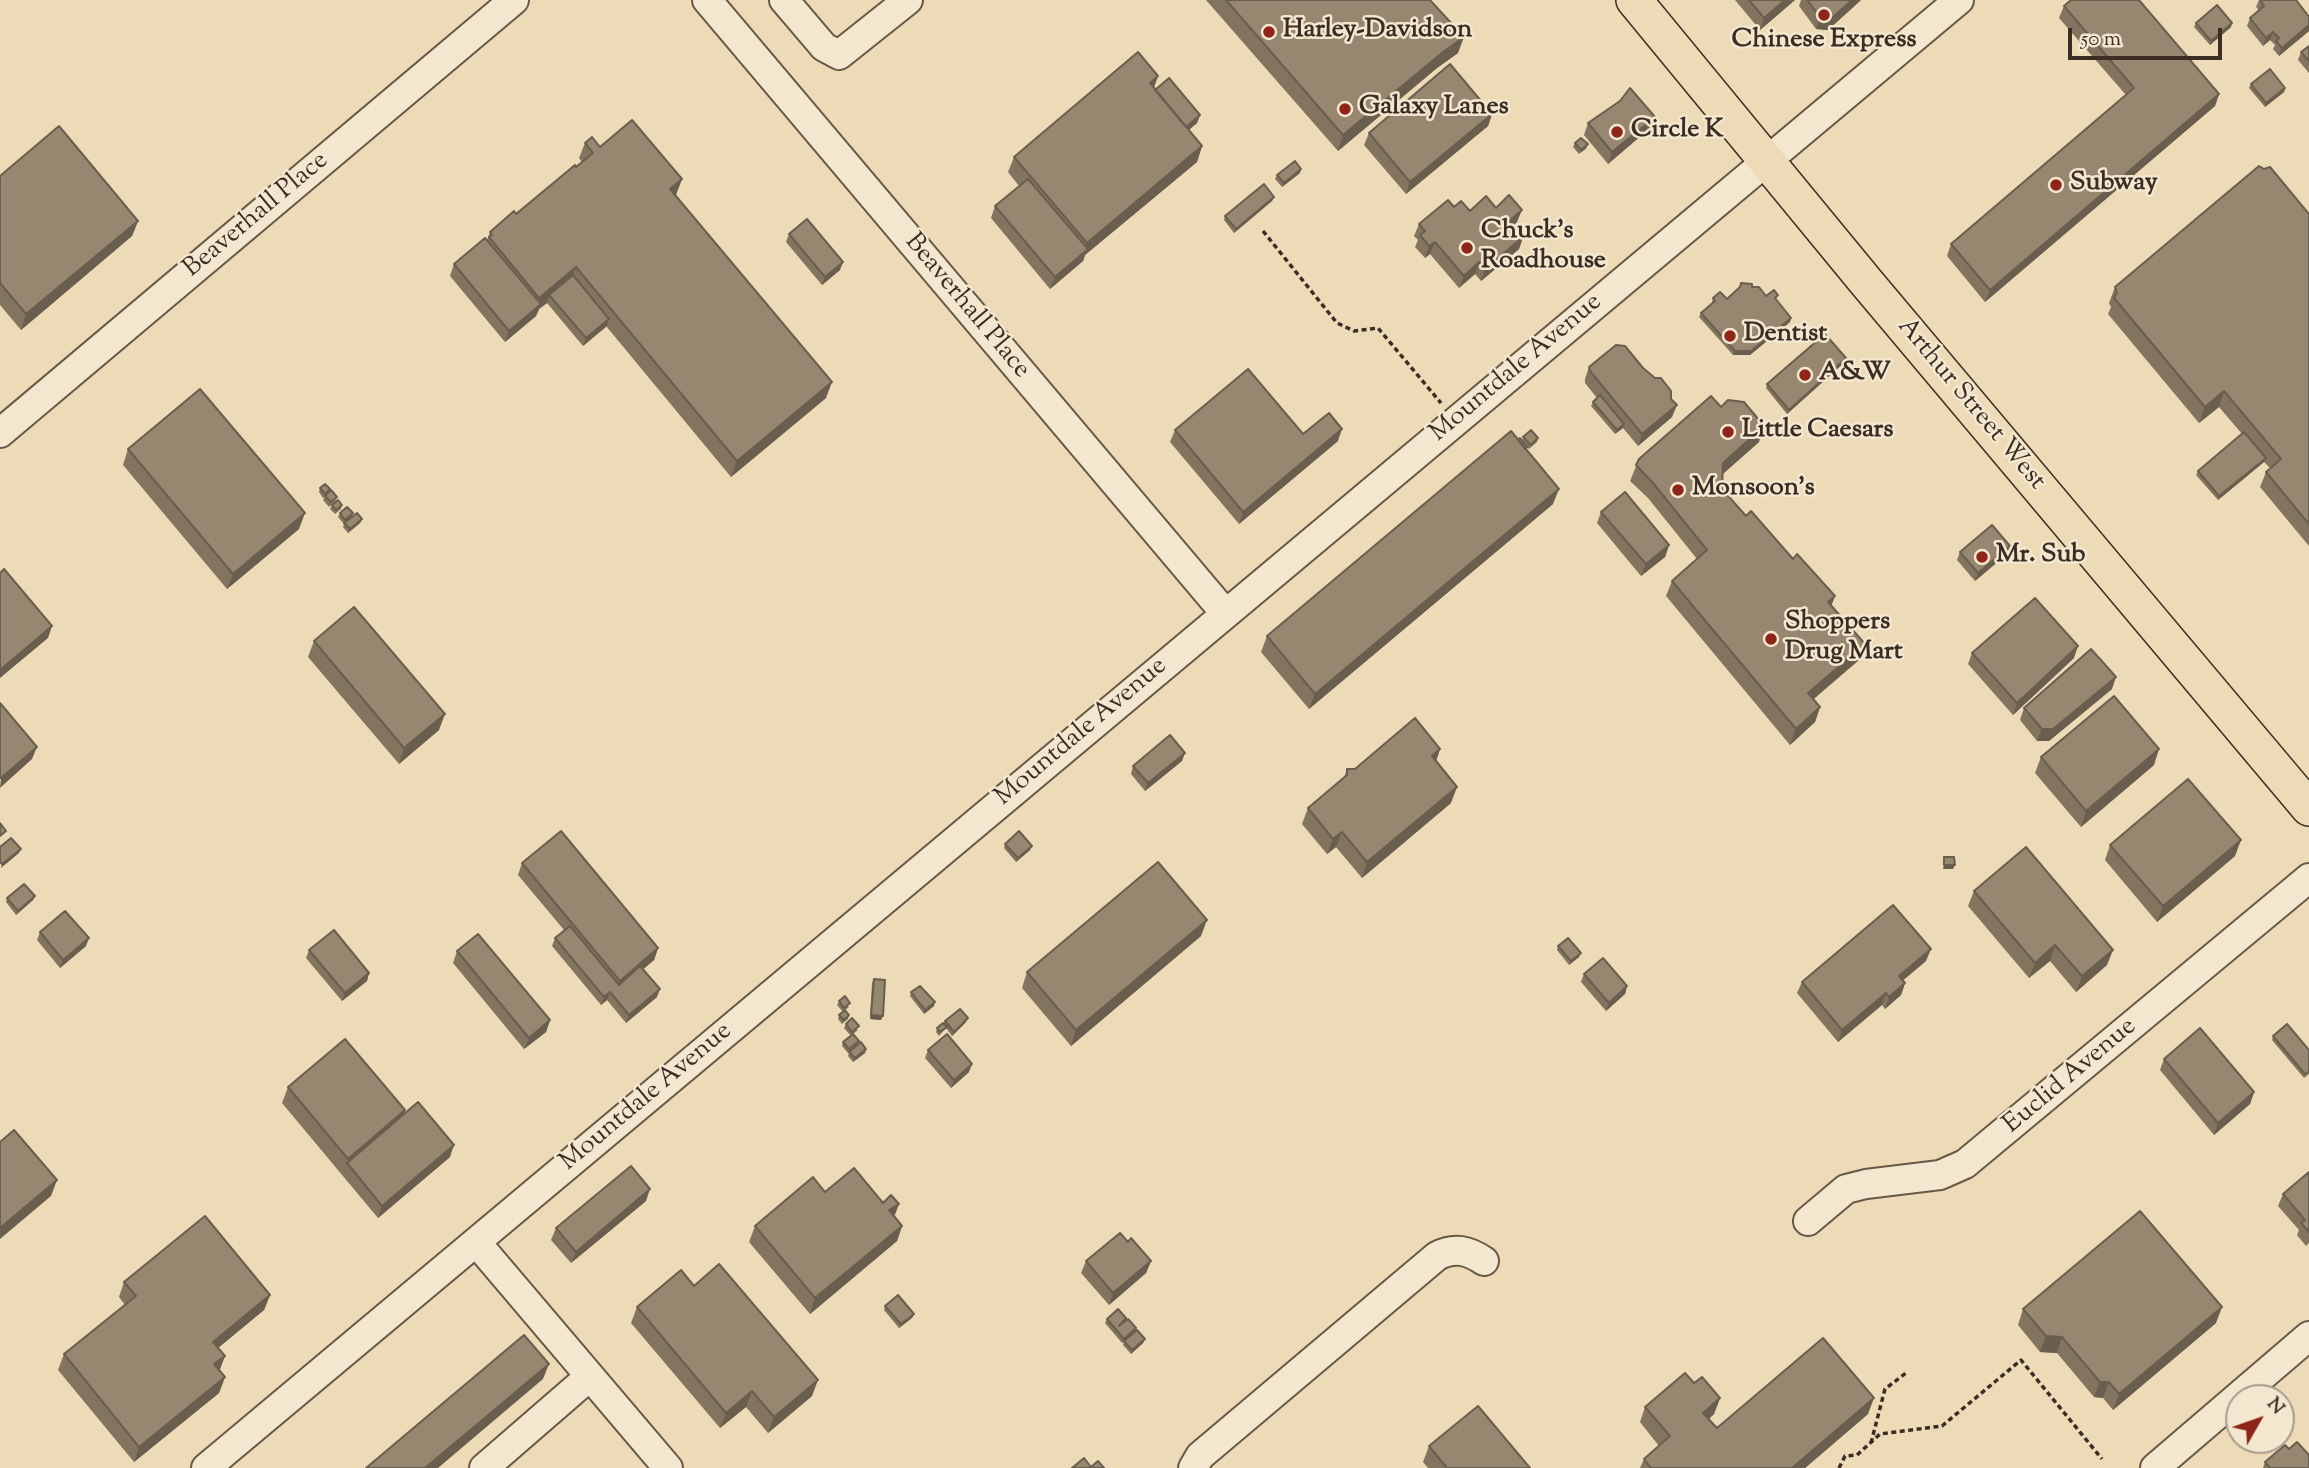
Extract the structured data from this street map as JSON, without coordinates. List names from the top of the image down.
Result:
{
  "streets": {
    "main road": ["Arthur Street West"],
    "street": ["Beaverhall Place", "Mountdale Avenue", "Euclid Avenue"]
  },
  "crossings": [
    ["Beaverhall Place", "Mountdale Avenue"],
    ["Mountdale Avenue", "Arthur Street West"]
  ],
  "places": [
    "Chinese Express",
    "Harley-Davidson",
    "Galaxy Lanes",
    "Circle K",
    "Subway",
    "Chuck's Roadhouse",
    "Dentist",
    "A&W",
    "Little Caesars",
    "Monsoon's",
    "Mr. Sub",
    "Shoppers Drug Mart"
  ],
  "scale_bar": "50 m",
  "north": "top right"
}
